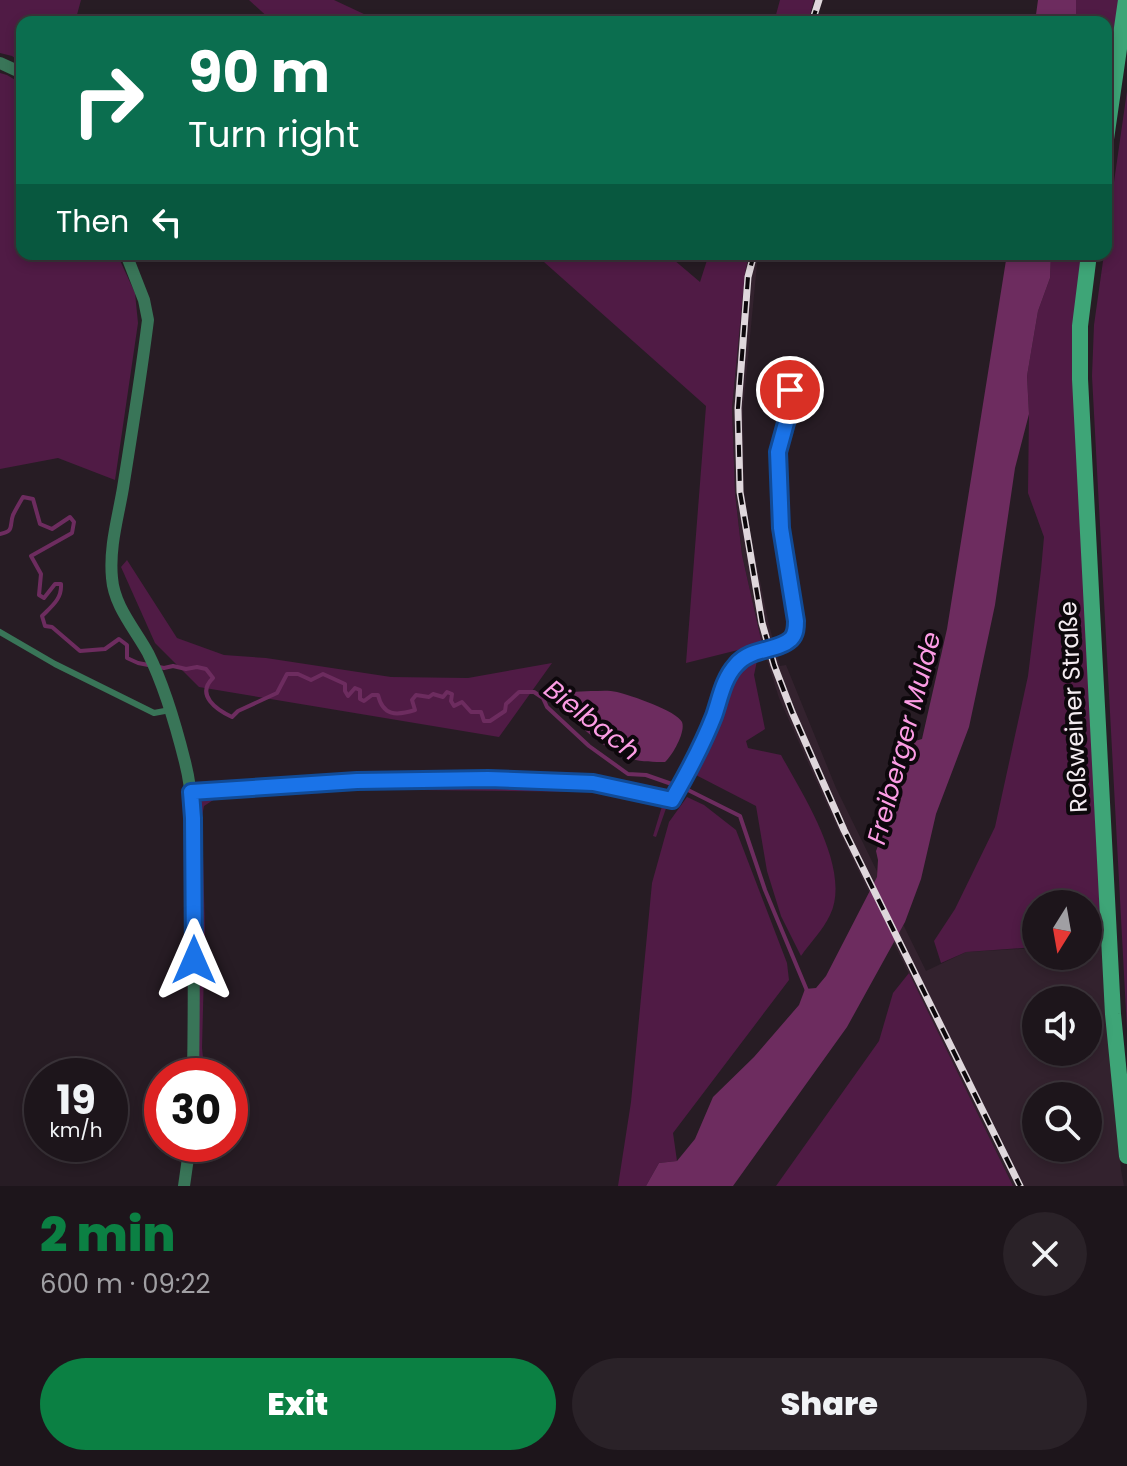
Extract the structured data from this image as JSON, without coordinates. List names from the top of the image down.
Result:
{
  "streets": {
    "main road": ["Roßweiner Straße"]
  },
  "water": ["Bielbach", "Freiberger Mulde"],
  "north": "bottom",
  "page": {
    "turn": ["90 m", "Turn right"],
    "then": "Then",
    "speed": "19 km/h",
    "limit": "30",
    "heading": ["2 min", "600 m · 09:22"],
    "buttons": ["Exit", "Share"]
  }
}
